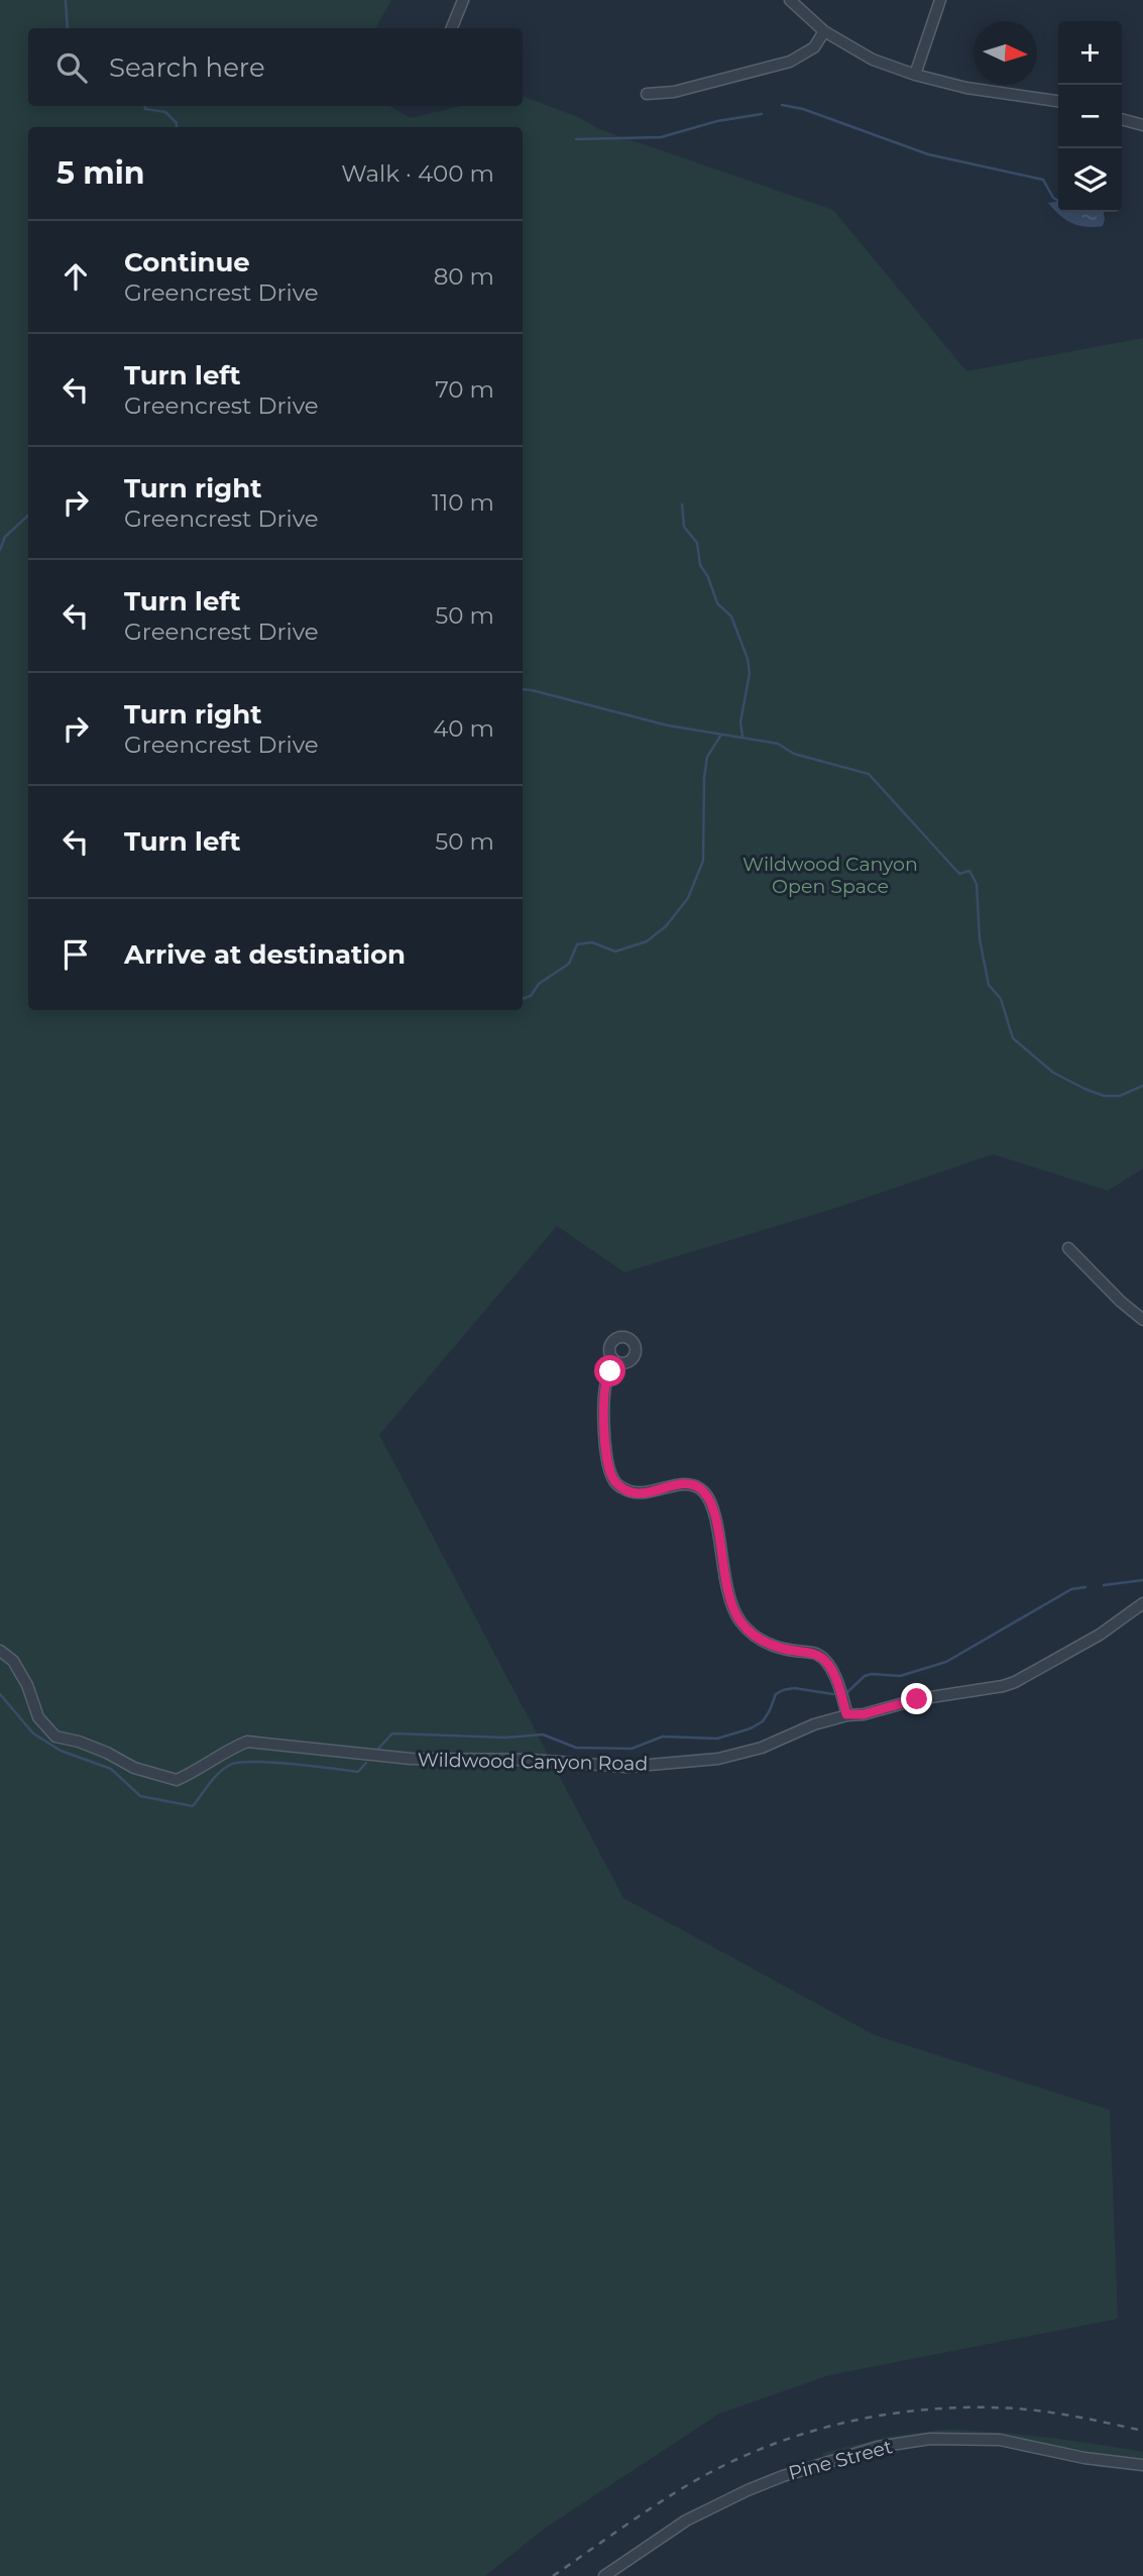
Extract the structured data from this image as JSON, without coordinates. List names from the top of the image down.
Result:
{
  "streets": {
    "street": ["Wildwood Canyon Road", "Pine Street"]
  },
  "parks": ["Wildwood Canyon Open Space"],
  "north": "right",
  "page": {
    "map_buttons": ["+", "−"],
    "search": "Search here",
    "heading": ["5 min", "Walk · 400 m"],
    "list": [
      ["Continue", "Greencrest Drive", "80 m"],
      ["Turn left", "Greencrest Drive", "70 m"],
      ["Turn right", "Greencrest Drive", "110 m"],
      ["Turn left", "Greencrest Drive", "50 m"],
      ["Turn right", "Greencrest Drive", "40 m"],
      ["Turn left", "50 m"],
      "Arrive at destination"
    ]
  }
}
